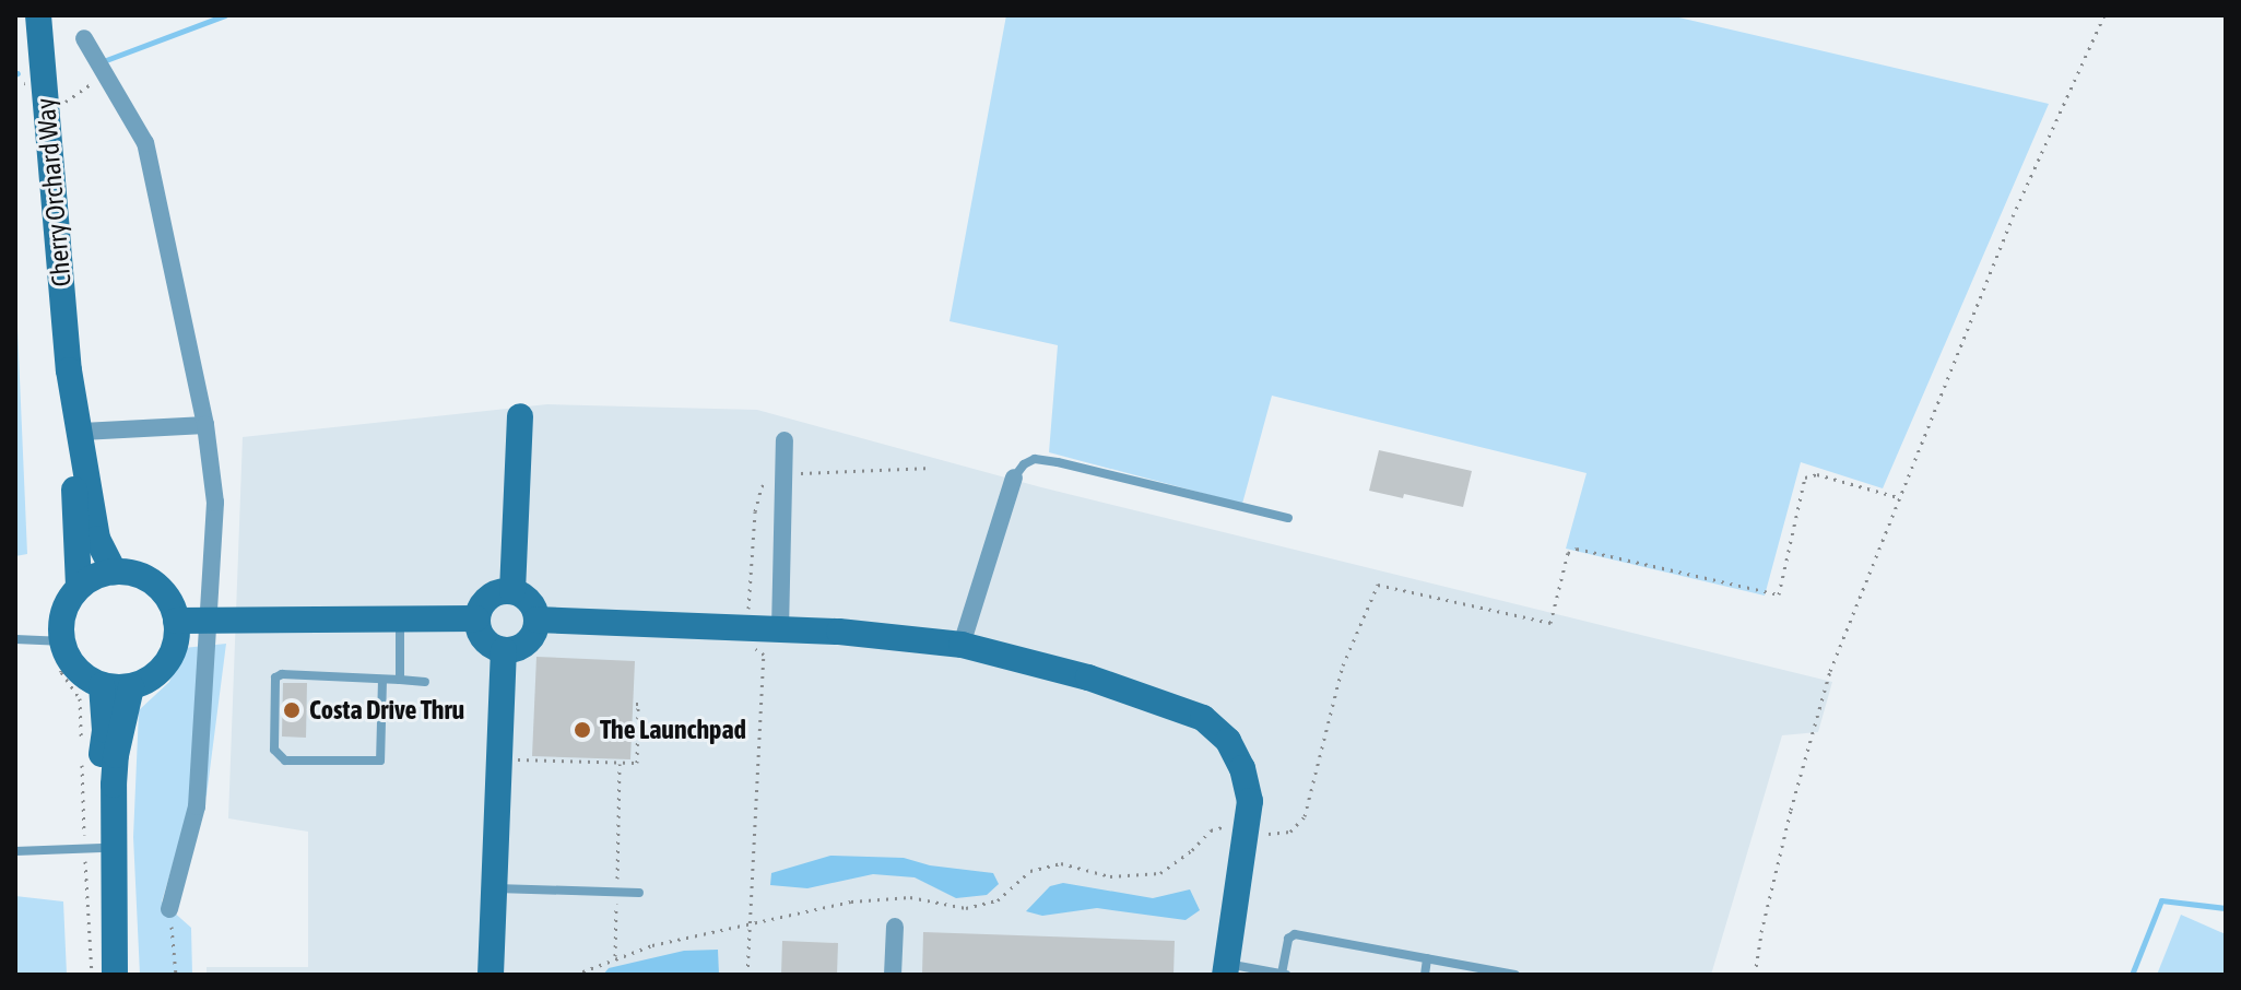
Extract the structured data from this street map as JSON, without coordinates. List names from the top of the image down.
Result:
{
  "streets": {
    "street": ["Cherry Orchard Way"]
  },
  "places": ["Costa Drive Thru", "The Launchpad"]
}
